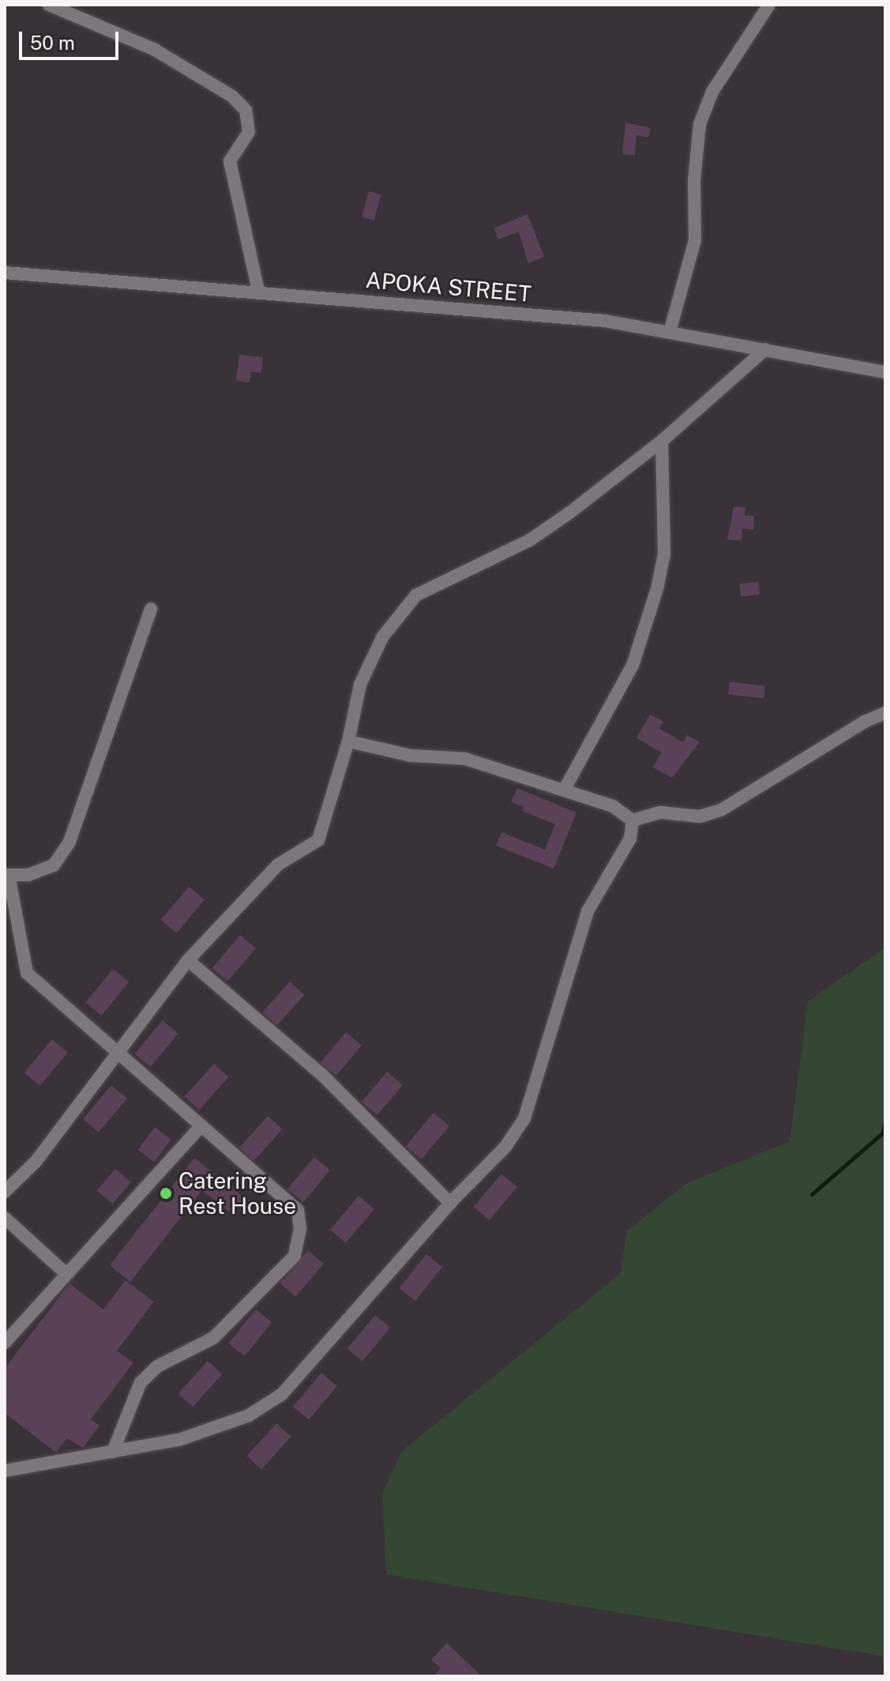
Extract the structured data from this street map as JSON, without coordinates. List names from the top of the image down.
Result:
{
  "streets": {
    "street": ["APOKA STREET"]
  },
  "places": ["Catering Rest House"],
  "scale_bar": "50 m"
}
